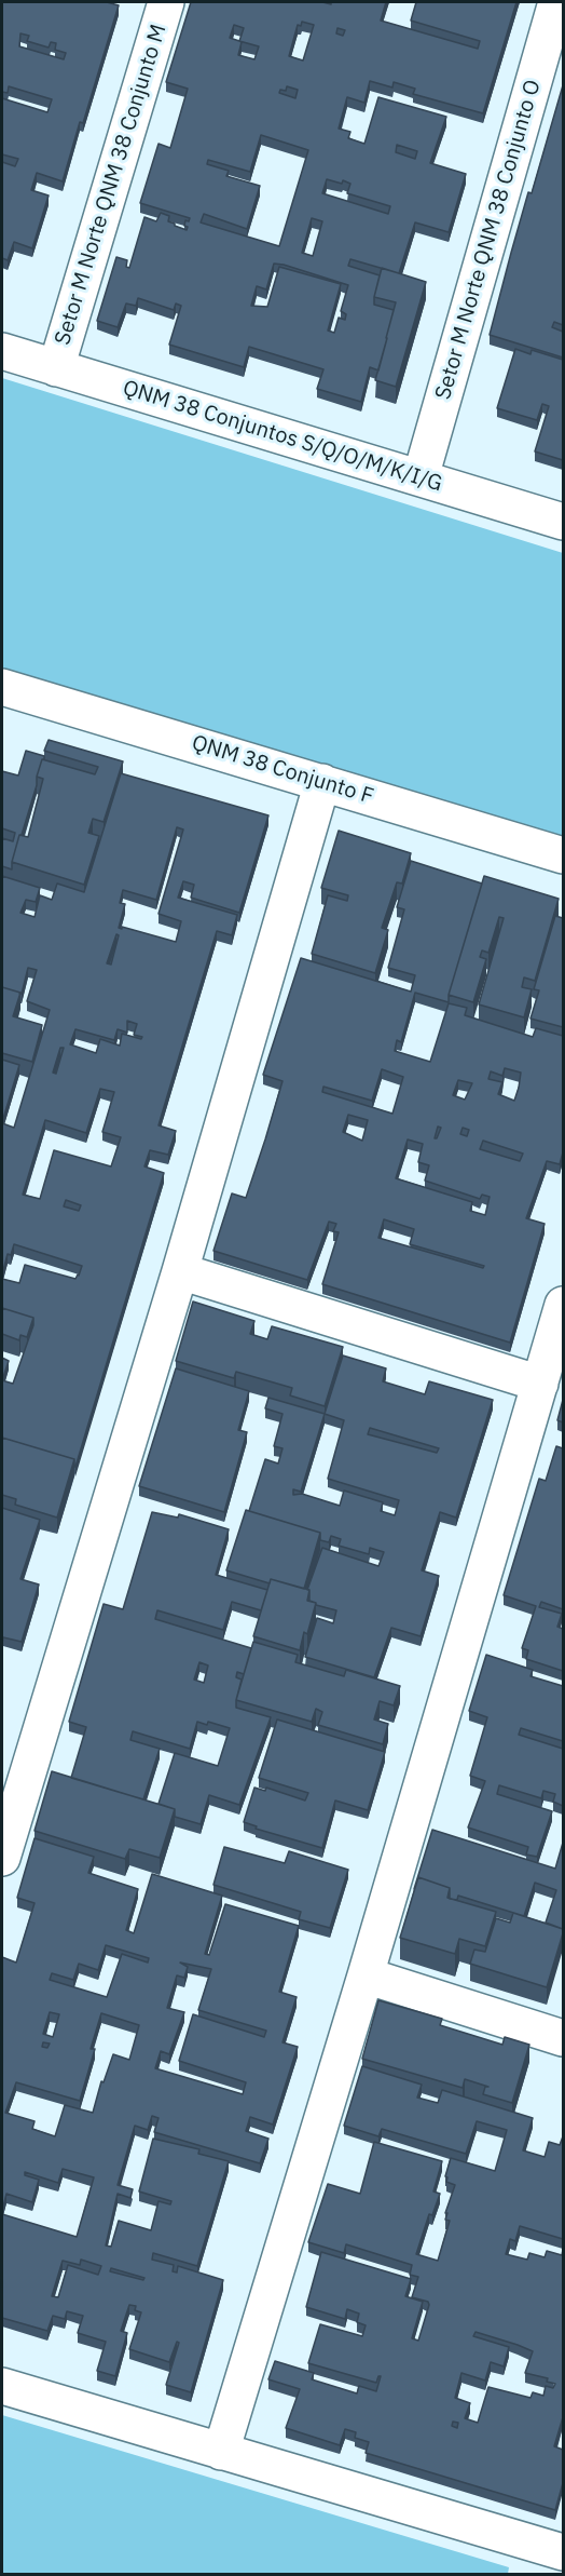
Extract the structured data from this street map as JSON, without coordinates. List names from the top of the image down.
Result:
{
  "streets": {
    "street": [
      "Setor M Norte QNM 38 Conjunto M",
      "Setor M Norte QNM 38 Conjunto O",
      "QNM 38 Conjuntos S/Q/O/M/K/I/G",
      "QNM 38 Conjunto F"
    ]
  },
  "crossings": [
    ["Setor M Norte QNM 38 Conjunto M", "QNM 38 Conjuntos S/Q/O/M/K/I/G"],
    ["Setor M Norte QNM 38 Conjunto O", "QNM 38 Conjuntos S/Q/O/M/K/I/G"]
  ]
}
